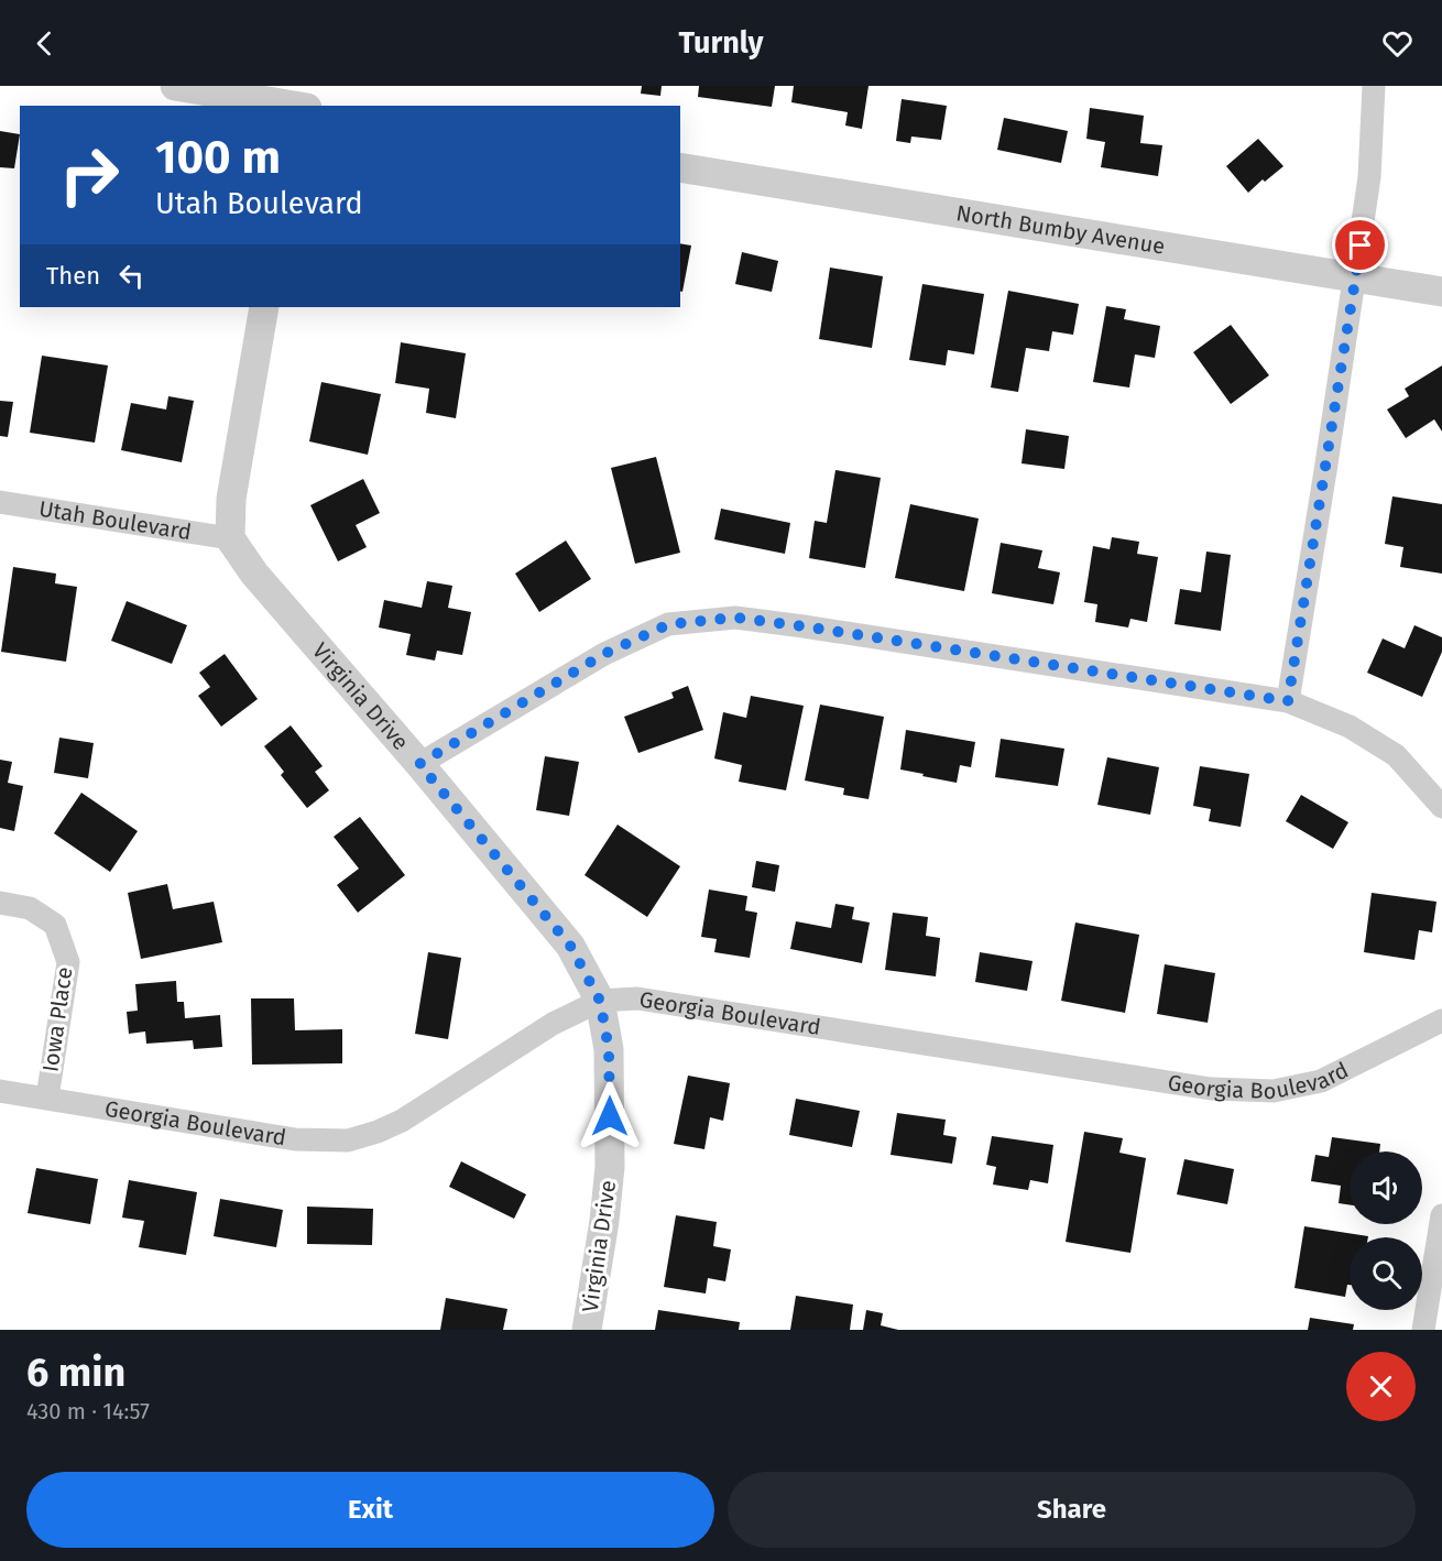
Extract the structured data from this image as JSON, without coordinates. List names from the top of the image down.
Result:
{
  "streets": {
    "street": [
      "North Bumby Avenue",
      "Utah Boulevard",
      "Virginia Drive",
      "Georgia Boulevard",
      "Iowa Place"
    ]
  },
  "crossings": [
    ["Utah Boulevard", "Virginia Drive"],
    ["Virginia Drive", "Georgia Boulevard"],
    ["Georgia Boulevard", "Iowa Place"]
  ],
  "page": {
    "header": "Turnly",
    "turn": ["100 m", "Utah Boulevard"],
    "then": "Then",
    "heading": ["6 min", "430 m · 14:57"],
    "buttons": ["Exit", "Share"]
  }
}
